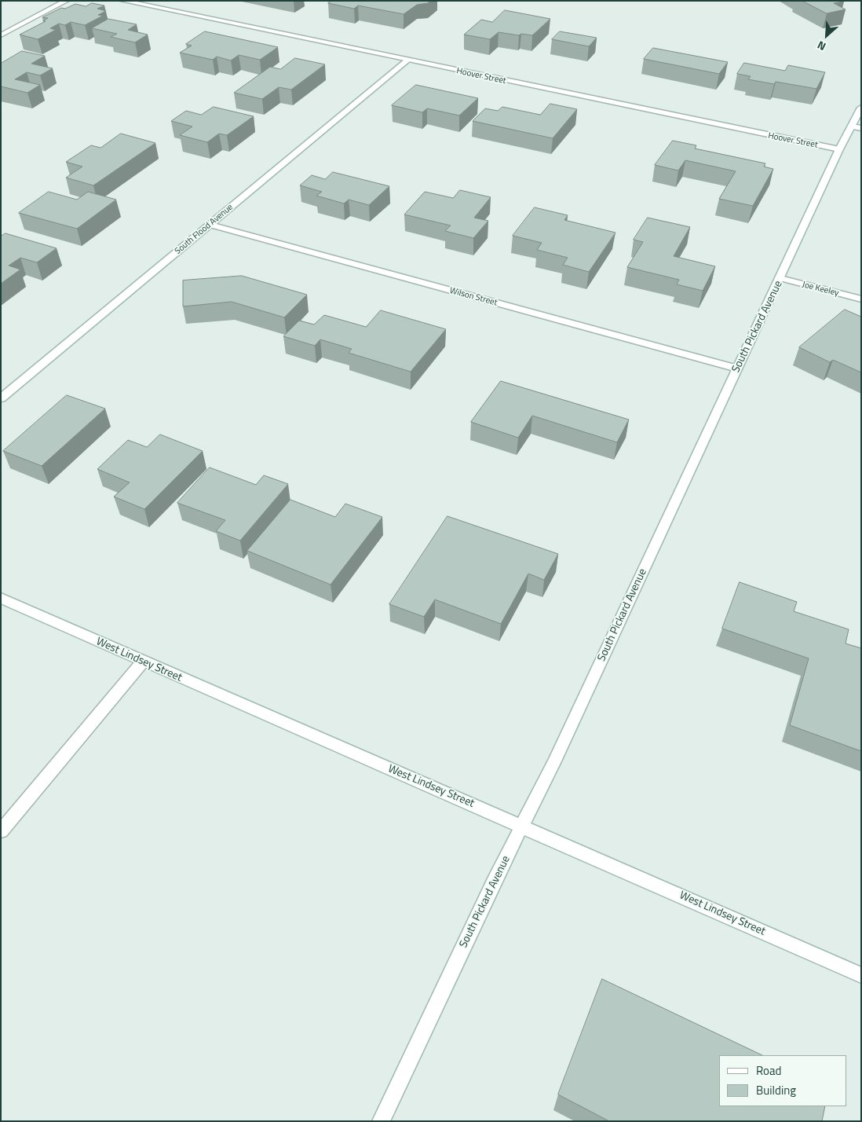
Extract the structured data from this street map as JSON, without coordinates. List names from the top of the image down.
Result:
{
  "streets": {
    "street": [
      "Hoover Street",
      "South Flood Avenue",
      "Joe Keeley",
      "Wilson Street",
      "South Pickard Avenue",
      "West Lindsey Street"
    ]
  },
  "crossings": [
    ["Hoover Street", "South Flood Avenue"],
    ["Hoover Street", "South Pickard Avenue"],
    ["South Flood Avenue", "Wilson Street"],
    ["Joe Keeley", "South Pickard Avenue"],
    ["Wilson Street", "South Pickard Avenue"],
    ["South Pickard Avenue", "West Lindsey Street"]
  ],
  "legend": ["Road", "Building"],
  "north": "bottom left"
}
